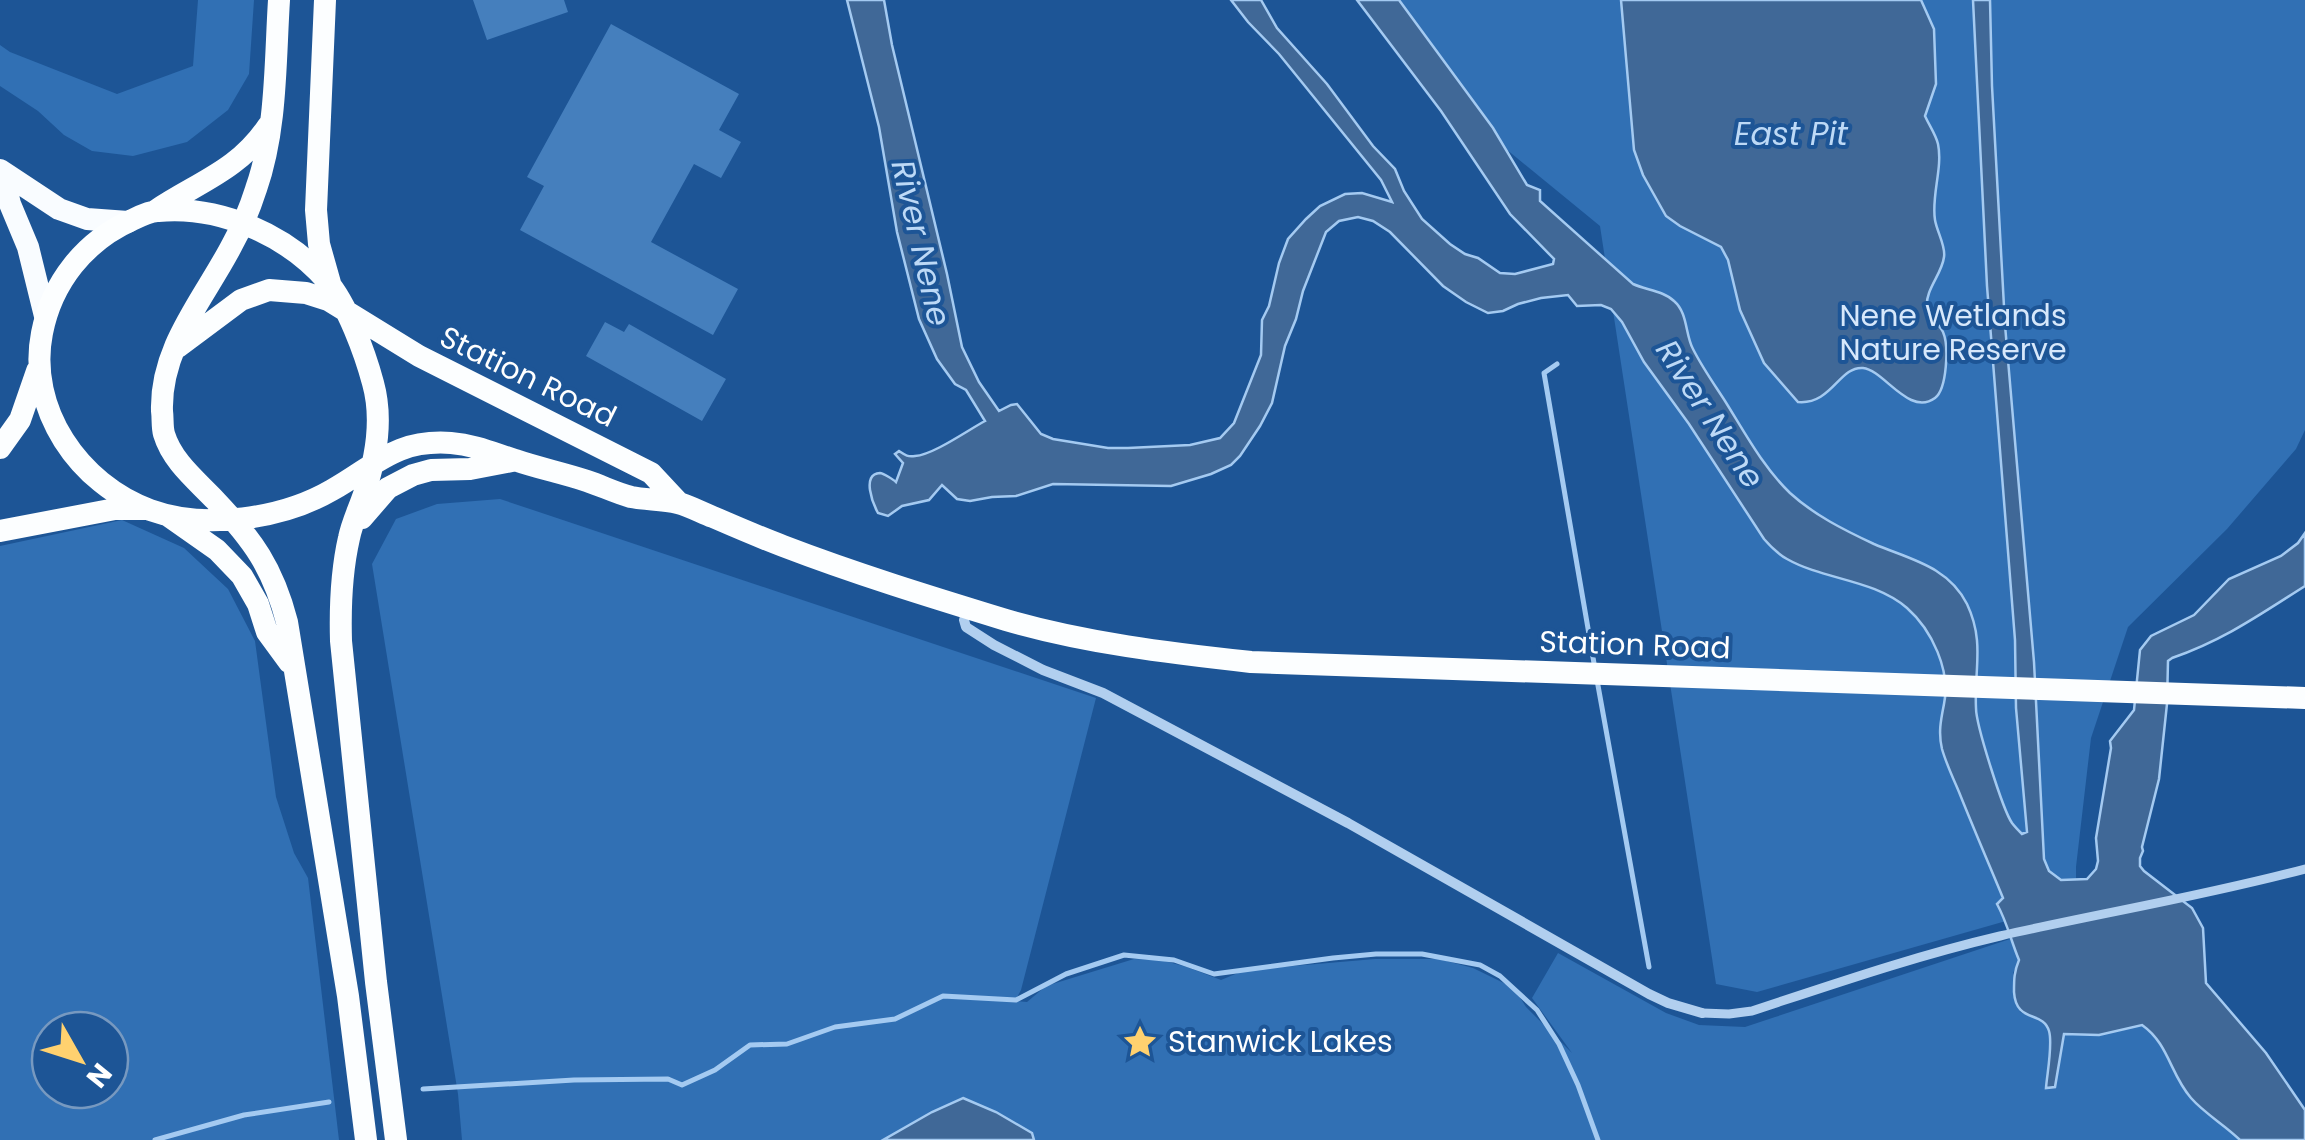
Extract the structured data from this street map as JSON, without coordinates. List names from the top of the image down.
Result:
{
  "streets": {
    "highway": ["Station Road"]
  },
  "water": ["East Pit", "River Nene"],
  "parks": ["Nene Wetlands Nature Reserve"],
  "places": {
    "place": ["Stanwick Lakes"]
  },
  "north": "bottom right"
}
